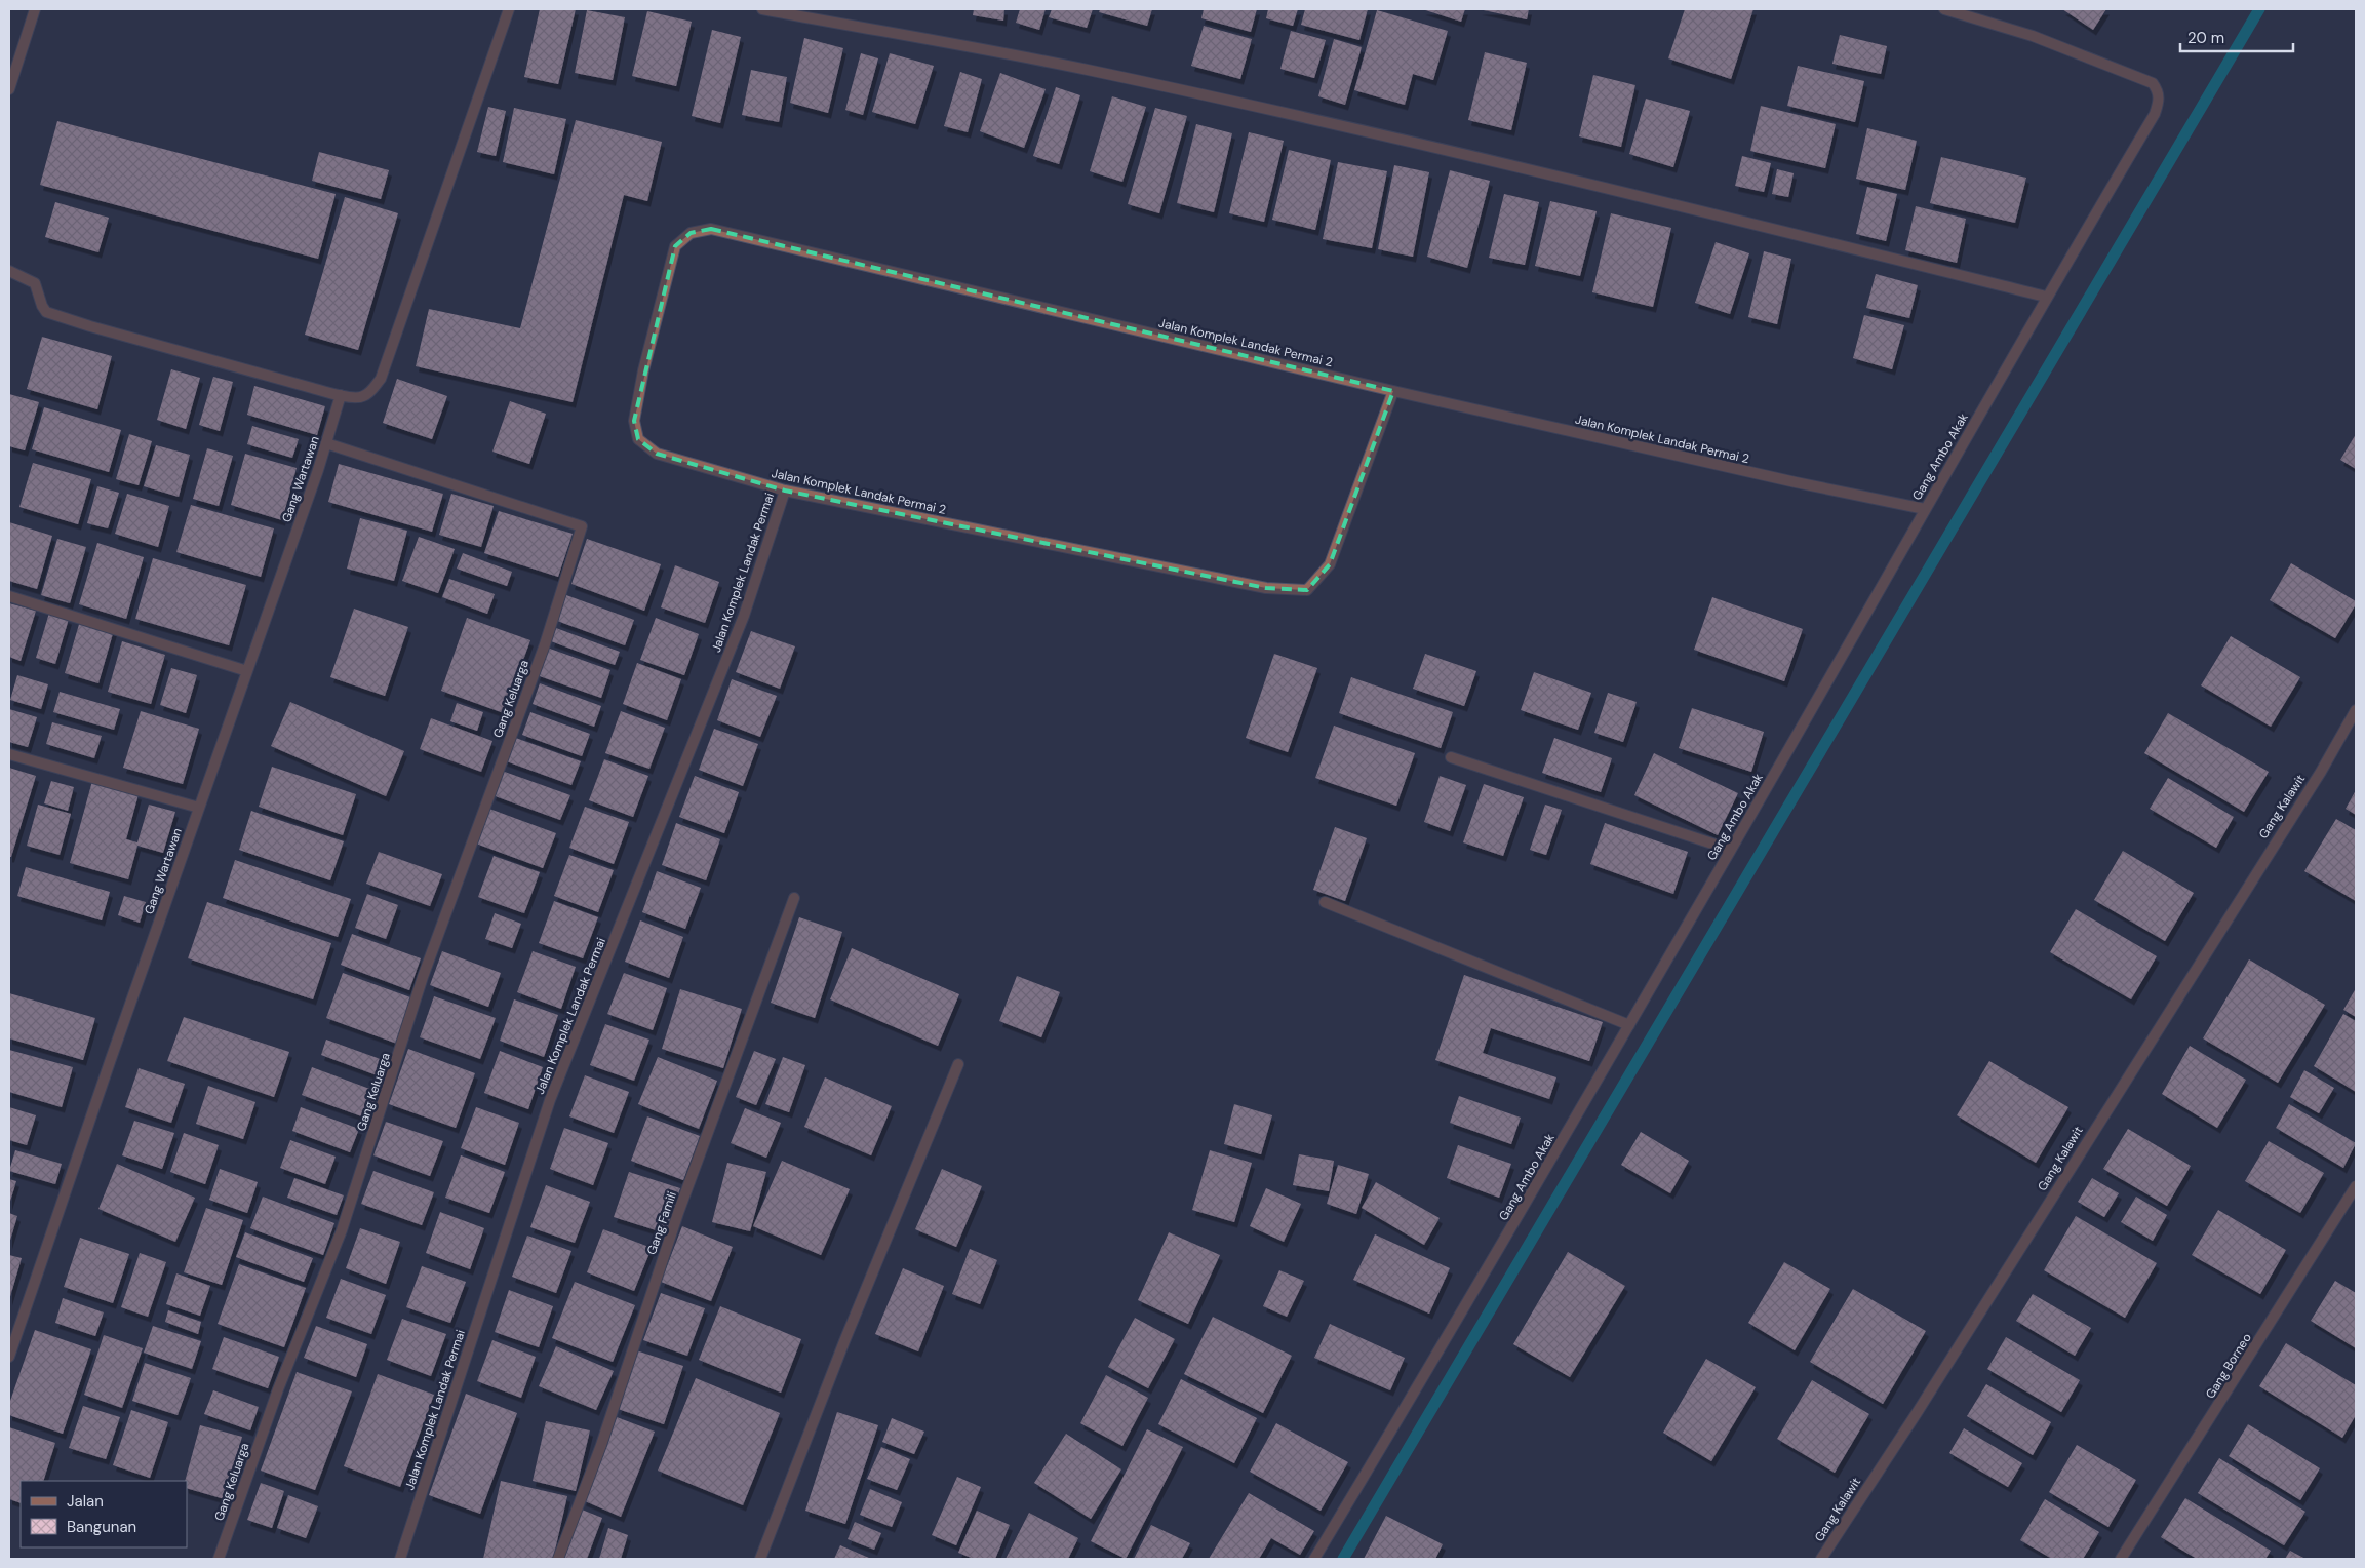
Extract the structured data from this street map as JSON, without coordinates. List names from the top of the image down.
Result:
{
  "streets": {
    "street": [
      "Jalan Komplek Landak Permai 2",
      "Gang Ambo Akak",
      "Gang Wartawan",
      "Jalan Komplek Landak Permai",
      "Gang Keluarga",
      "Gang Kalawit",
      "Gang Famili",
      "Gang Borneo"
    ]
  },
  "crossings": [
    ["Jalan Komplek Landak Permai 2", "Gang Ambo Akak"],
    ["Jalan Komplek Landak Permai 2", "Jalan Komplek Landak Permai"],
    ["Gang Wartawan", "Gang Keluarga"]
  ],
  "legend": ["Jalan", "Bangunan"],
  "scale_bar": "20 m"
}
